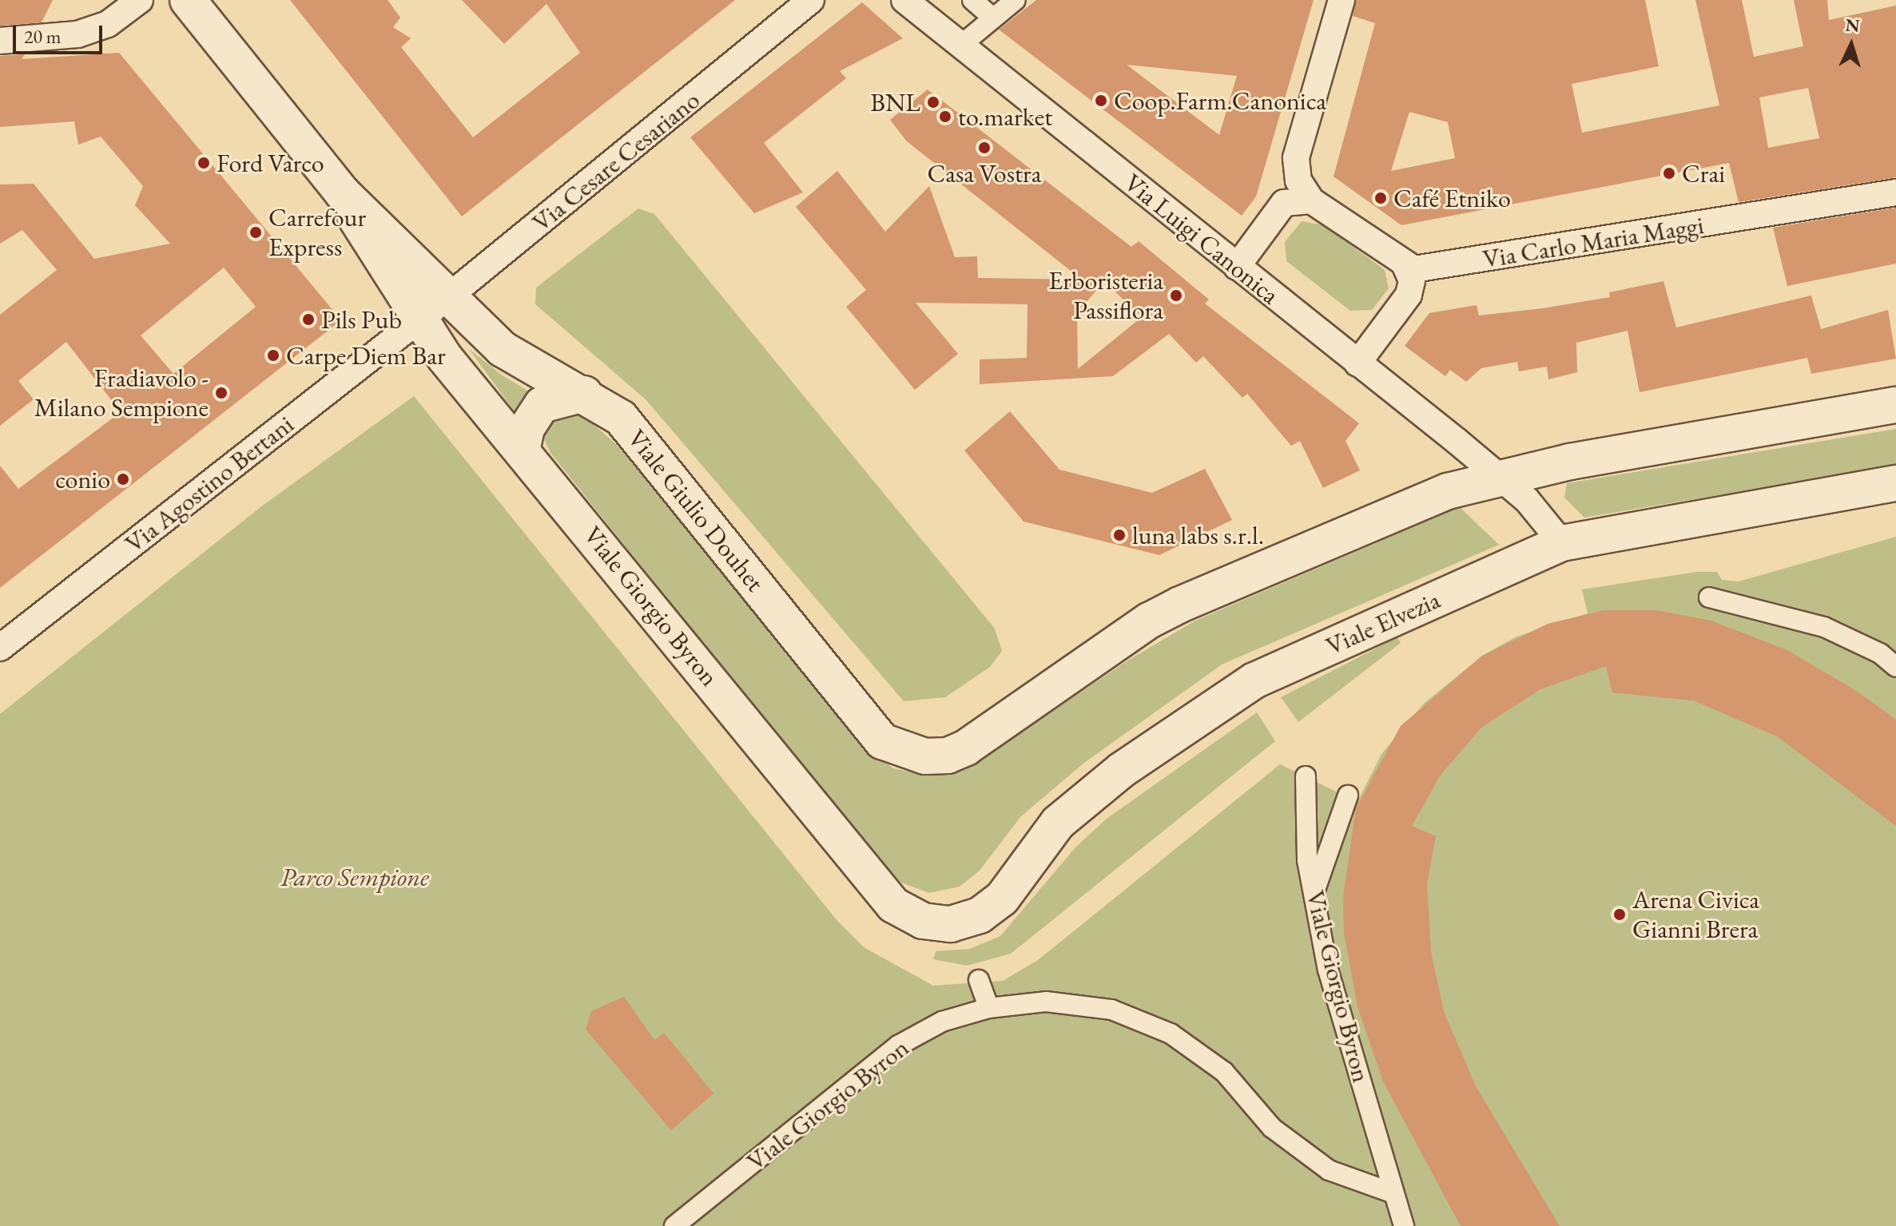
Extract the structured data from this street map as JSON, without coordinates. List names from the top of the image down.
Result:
{
  "streets": {
    "main road": ["Viale Giulio Douhet", "Viale Giorgio Byron", "Viale Elvezia"],
    "street": [
      "Via Cesare Cesariano",
      "Via Luigi Canonica",
      "Via Carlo Maria Maggi",
      "Via Agostino Bertani"
    ]
  },
  "crossings": [
    ["Via Cesare Cesariano", "Via Agostino Bertani"],
    ["Via Cesare Cesariano", "Viale Giulio Douhet"],
    ["Via Cesare Cesariano", "Viale Giorgio Byron"],
    ["Via Luigi Canonica", "Viale Giulio Douhet"],
    ["Via Luigi Canonica", "Viale Elvezia"],
    ["Via Agostino Bertani", "Viale Giorgio Byron"],
    ["Viale Giulio Douhet", "Viale Giorgio Byron"],
    ["Viale Giorgio Byron", "Viale Elvezia"]
  ],
  "parks": ["Parco Sempione"],
  "places": [
    "Coop.Farm.Canonica",
    "BNL",
    "to.market",
    "Casa Vostra",
    "Ford Varco",
    "Crai",
    "Café Etniko",
    "Carrefour Express",
    "Erboristeria Passiflora",
    "Pils Pub",
    "Carpe Diem Bar",
    "Fradiavolo - Milano Sempione",
    "conio",
    "luna labs s.r.l.",
    "Arena Civica Gianni Brera"
  ],
  "scale_bar": "20 m",
  "north": "top"
}
